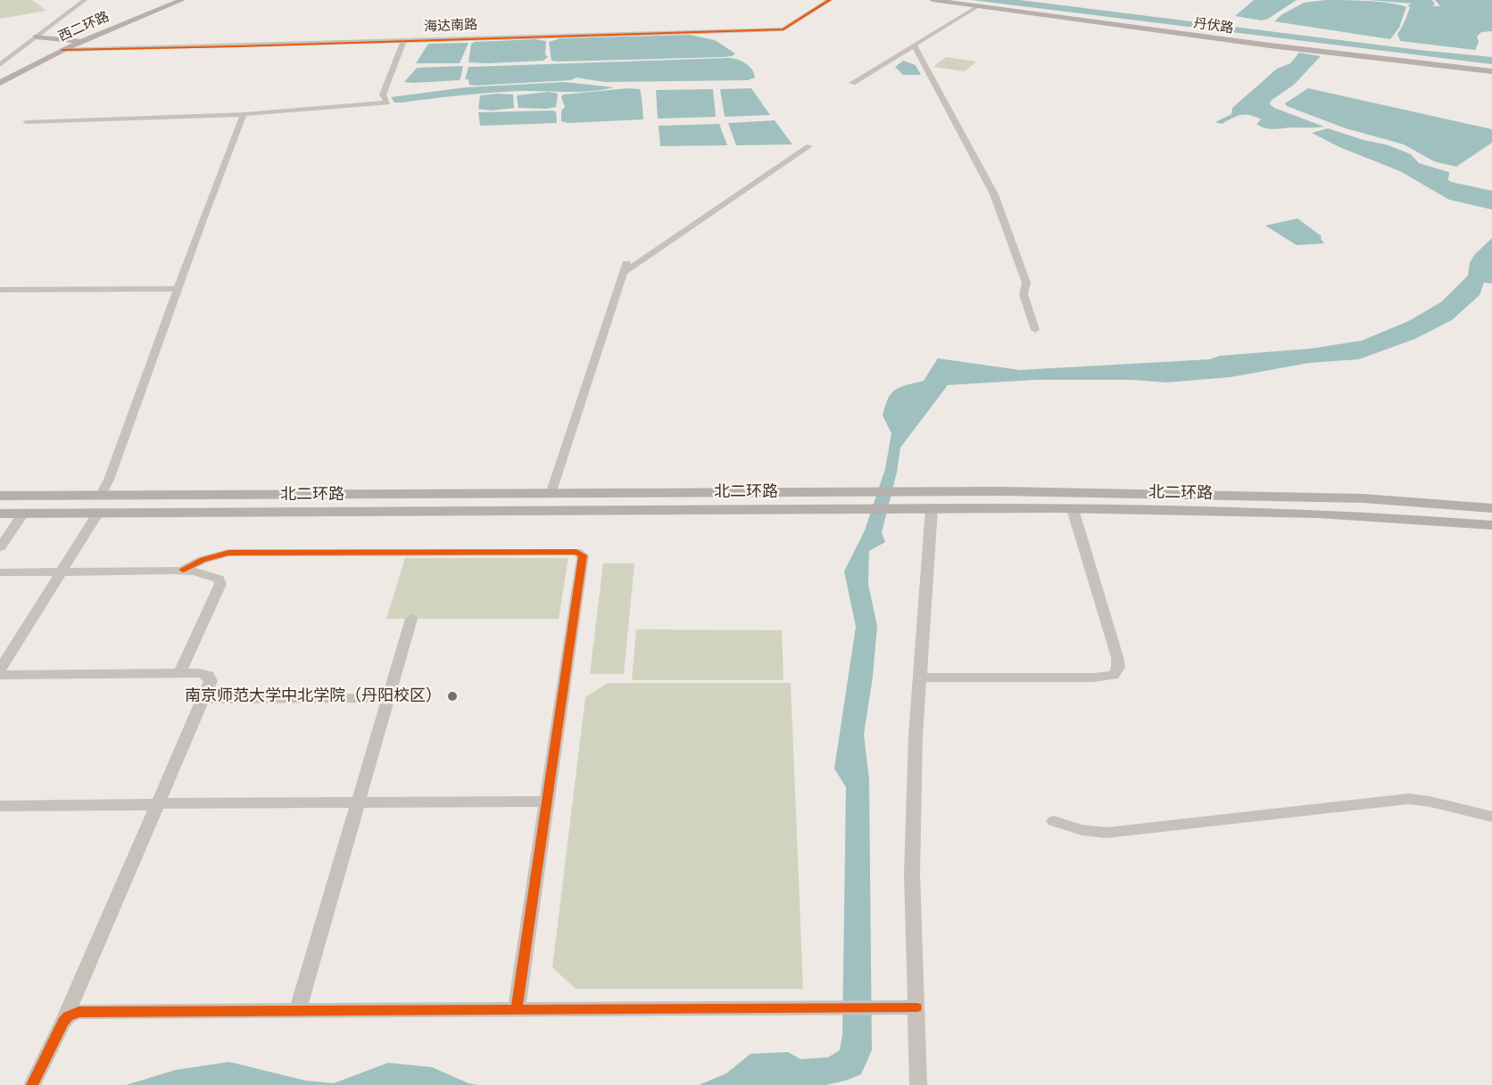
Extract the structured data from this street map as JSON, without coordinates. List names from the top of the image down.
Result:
{
  "streets": {
    "main road": ["丹伏路", "西二环路", "北二环路"],
    "street": ["海达南路"]
  },
  "crossings": [
    ["海达南路", "西二环路"]
  ],
  "places": ["南京师范大学中北学院（丹阳校区）"]
}
